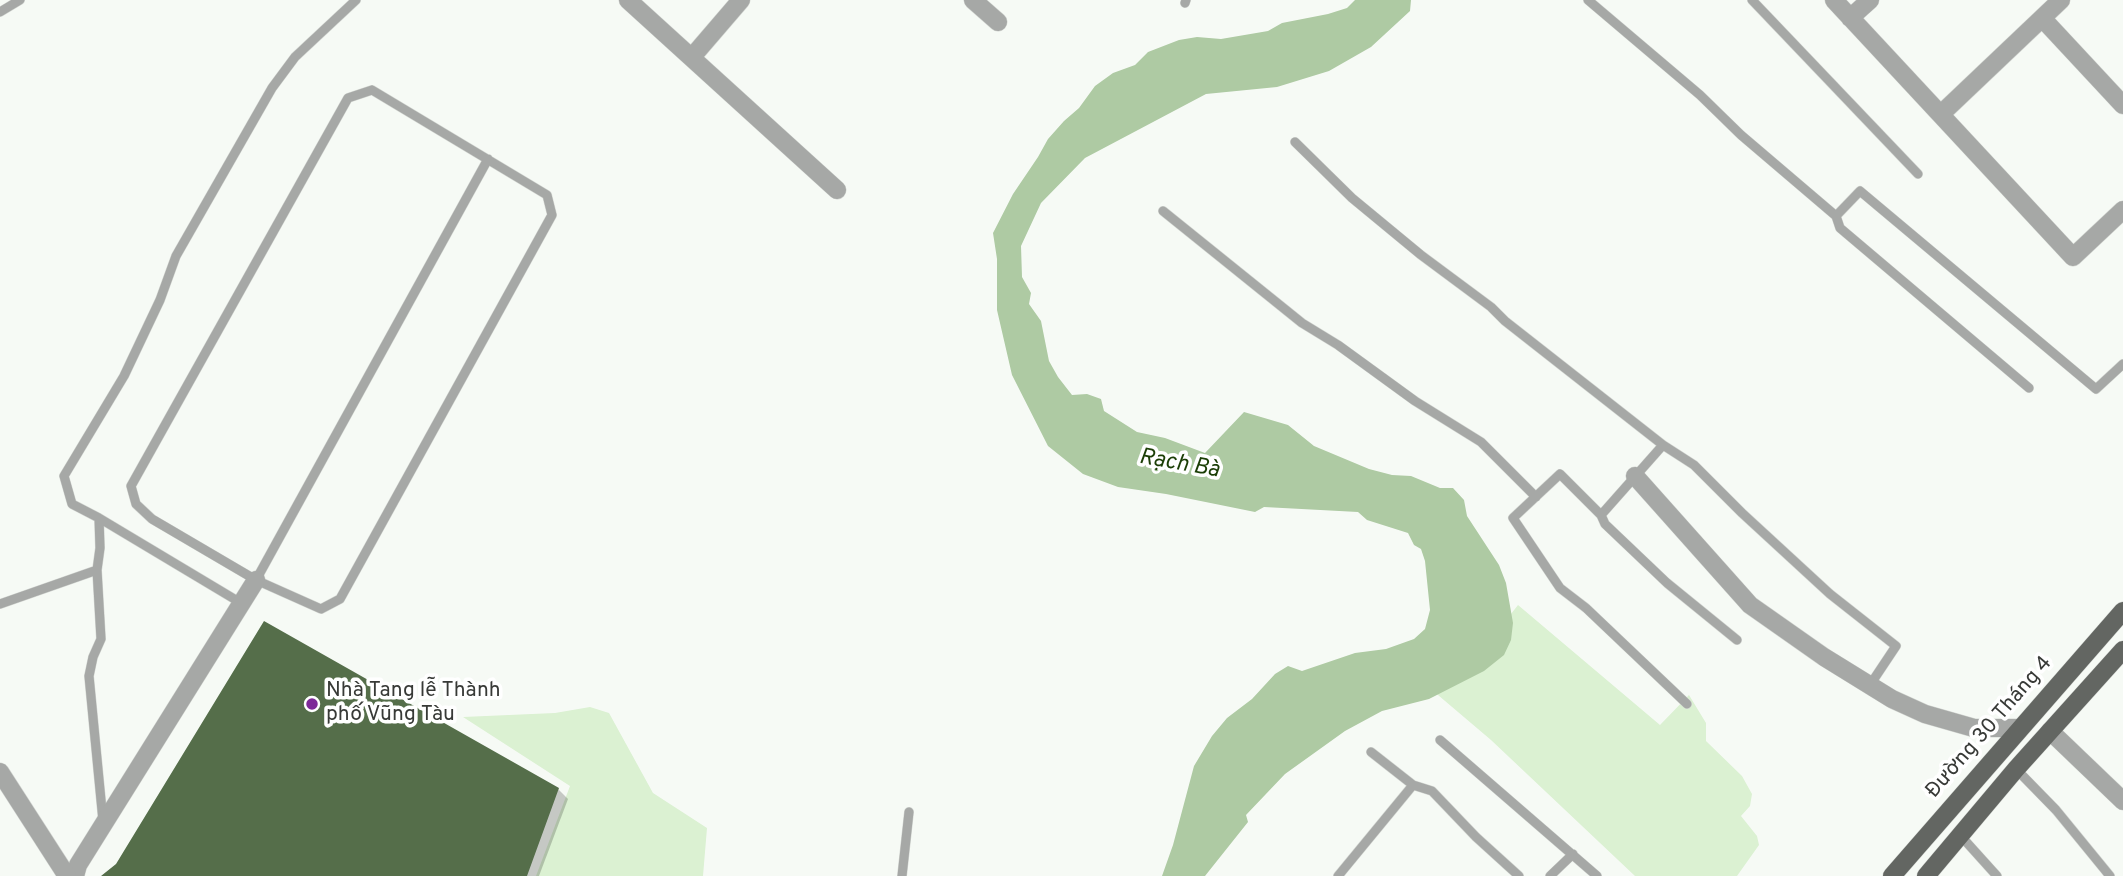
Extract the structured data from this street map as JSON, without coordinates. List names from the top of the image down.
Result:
{
  "streets": {
    "main road": ["Đường 30 Tháng 4"]
  },
  "water": ["Rạch Bà"],
  "places": ["Nhà Tang lễ Thành phố Vũng Tàu"]
}
